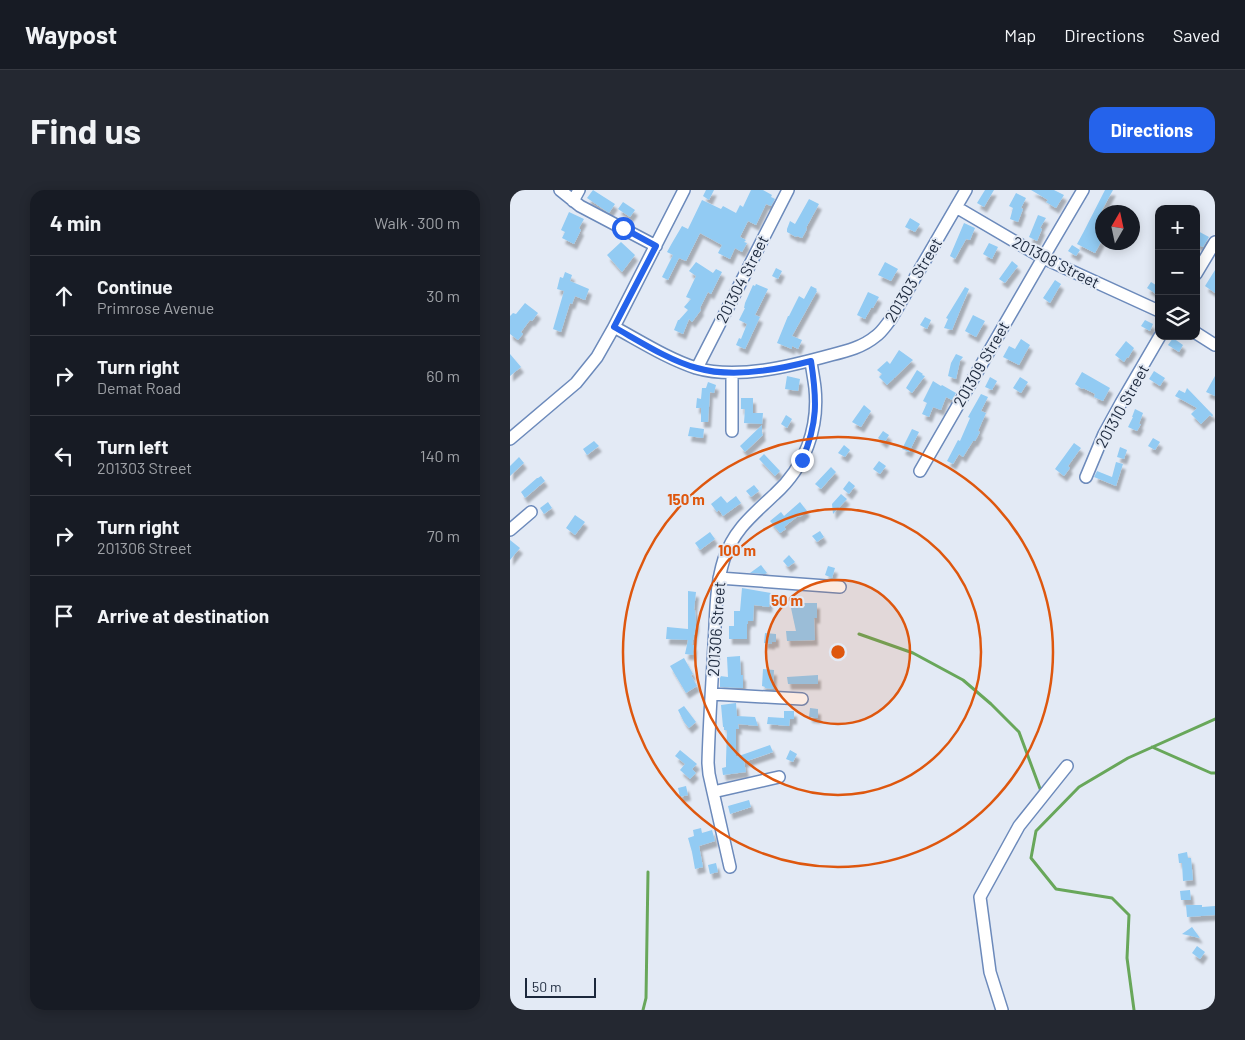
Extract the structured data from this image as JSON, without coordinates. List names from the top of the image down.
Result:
{
  "streets": {
    "street": [
      "201308 Street",
      "201304 Street",
      "201303 Street",
      "201309 Street",
      "201310 Street",
      "201306 Street"
    ]
  },
  "crossings": [
    ["201308 Street", "201303 Street"],
    ["201308 Street", "201309 Street"],
    ["201304 Street", "201303 Street"],
    ["201303 Street", "201306 Street"]
  ],
  "scale_bar": "50 m",
  "north": "top",
  "page": {
    "header": "Waypost",
    "nav": ["Map", "Directions", "Saved"],
    "buttons": "Directions",
    "title": "Find us",
    "heading": ["4 min", "Walk · 300 m"],
    "map_buttons": ["+", "−"],
    "list": [
      ["Continue", "Primrose Avenue", "30 m"],
      ["Turn right", "Demat Road", "60 m"],
      ["Turn left", "201303 Street", "140 m"],
      ["Turn right", "201306 Street", "70 m"],
      "Arrive at destination"
    ],
    "scale": "50 m"
  },
  "rings": ["150 m", "100 m", "50 m"]
}
